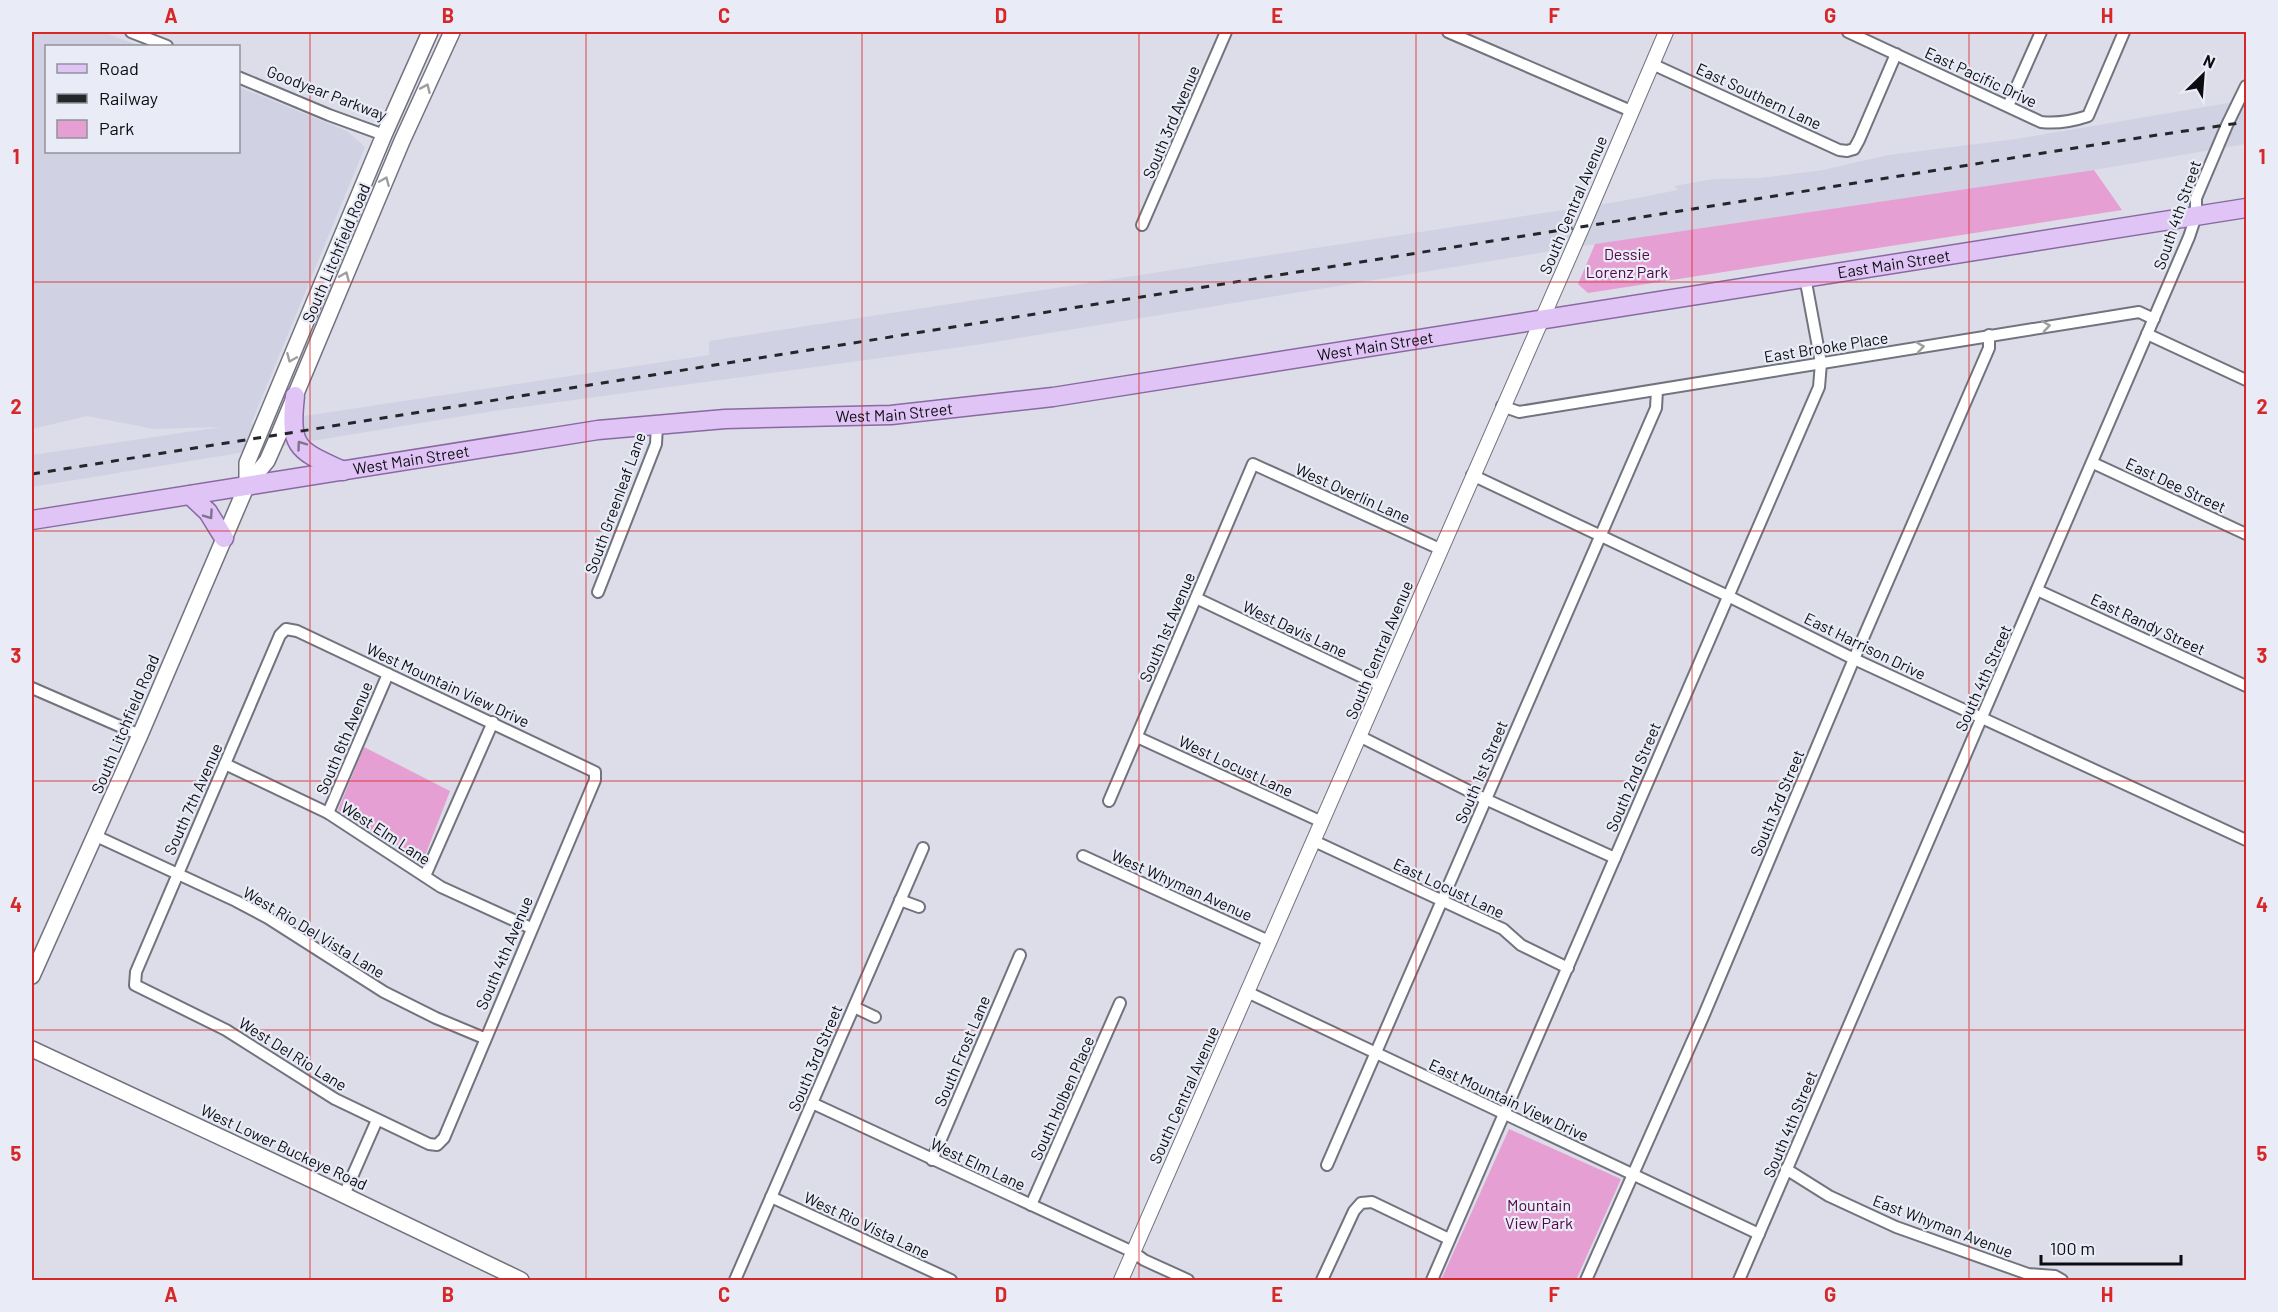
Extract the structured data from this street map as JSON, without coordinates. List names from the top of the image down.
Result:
{
  "streets": {
    "main road": [
      "Goodyear Parkway",
      "South Litchfield Road",
      "East Main Street",
      "West Main Street",
      "West Lower Buckeye Road"
    ],
    "street": [
      "East Pacific Drive",
      "East Southern Lane",
      "South 3rd Avenue",
      "South Central Avenue",
      "South 4th Street",
      "East Brooke Place",
      "East Dee Street",
      "West Overlin Lane",
      "South Greenleaf Lane",
      "East Randy Street",
      "South 1st Avenue",
      "West Davis Lane",
      "East Harrison Drive",
      "West Mountain View Drive",
      "South 6th Avenue",
      "West Locust Lane",
      "South 1st Street",
      "South 2nd Street",
      "South 7th Avenue",
      "South 3rd Street",
      "West Elm Lane",
      "West Whyman Avenue",
      "East Locust Lane",
      "West Rio Del Vista Lane",
      "South 4th Avenue",
      "South Frost Lane",
      "West Del Rio Lane",
      "South Holben Place",
      "East Mountain View Drive",
      "West Rio Vista Lane",
      "East Whyman Avenue"
    ]
  },
  "crossings": [
    ["East Pacific Drive", "East Southern Lane"],
    ["Goodyear Parkway", "South Litchfield Road"],
    ["East Southern Lane", "South Central Avenue"],
    ["South Central Avenue", "East Main Street"],
    ["South Central Avenue", "West Main Street"],
    ["South Central Avenue", "East Brooke Place"],
    ["South Central Avenue", "West Overlin Lane"],
    ["South Central Avenue", "West Davis Lane"],
    ["South Central Avenue", "East Harrison Drive"],
    ["South Central Avenue", "West Locust Lane"],
    ["South Central Avenue", "West Elm Lane"],
    ["South Central Avenue", "West Whyman Avenue"],
    ["South Central Avenue", "East Locust Lane"],
    ["South Central Avenue", "East Mountain View Drive"],
    ["South 4th Street", "East Main Street"],
    ["South 4th Street", "East Brooke Place"],
    ["South 4th Street", "East Dee Street"],
    ["South 4th Street", "East Randy Street"],
    ["South 4th Street", "East Harrison Drive"],
    ["South 4th Street", "East Mountain View Drive"],
    ["South 4th Street", "East Whyman Avenue"],
    ["South Litchfield Road", "West Main Street"],
    ["South Litchfield Road", "West Rio Del Vista Lane"],
    ["East Main Street", "West Main Street"],
    ["East Main Street", "South 2nd Street"],
    ["West Main Street", "South Greenleaf Lane"],
    ["East Brooke Place", "South 1st Street"],
    ["East Brooke Place", "South 2nd Street"],
    ["East Brooke Place", "South 3rd Street"],
    ["West Overlin Lane", "South 1st Avenue"],
    ["South 1st Avenue", "West Davis Lane"],
    ["South 1st Avenue", "West Locust Lane"],
    ["East Harrison Drive", "South 1st Street"],
    ["East Harrison Drive", "South 2nd Street"],
    ["East Harrison Drive", "South 3rd Street"],
    ["West Mountain View Drive", "South 6th Avenue"],
    ["West Mountain View Drive", "South 7th Avenue"],
    ["West Mountain View Drive", "South 4th Avenue"],
    ["South 6th Avenue", "West Elm Lane"],
    ["South 1st Street", "East Locust Lane"],
    ["South 1st Street", "East Mountain View Drive"],
    ["South 2nd Street", "East Locust Lane"],
    ["South 2nd Street", "East Mountain View Drive"],
    ["South 7th Avenue", "West Elm Lane"],
    ["South 7th Avenue", "West Rio Del Vista Lane"],
    ["South 7th Avenue", "West Del Rio Lane"],
    ["South 3rd Street", "West Elm Lane"],
    ["South 3rd Street", "East Mountain View Drive"],
    ["South 3rd Street", "West Rio Vista Lane"],
    ["West Elm Lane", "South 4th Avenue"],
    ["West Elm Lane", "South Frost Lane"],
    ["West Elm Lane", "South Holben Place"],
    ["West Rio Del Vista Lane", "South 4th Avenue"],
    ["South 4th Avenue", "West Del Rio Lane"]
  ],
  "one_way": ["East Brooke Place"],
  "parks": ["Dessie Lorenz Park", "Mountain View Park"],
  "legend": ["Road", "Railway", "Park"],
  "scale_bar": "100 m",
  "north": "top right",
  "grid": {
    "columns": [
      "A",
      "B",
      "C",
      "D",
      "E",
      "F",
      "G",
      "H"
    ],
    "rows": [
      "1",
      "2",
      "3",
      "4",
      "5"
    ]
  }
}
